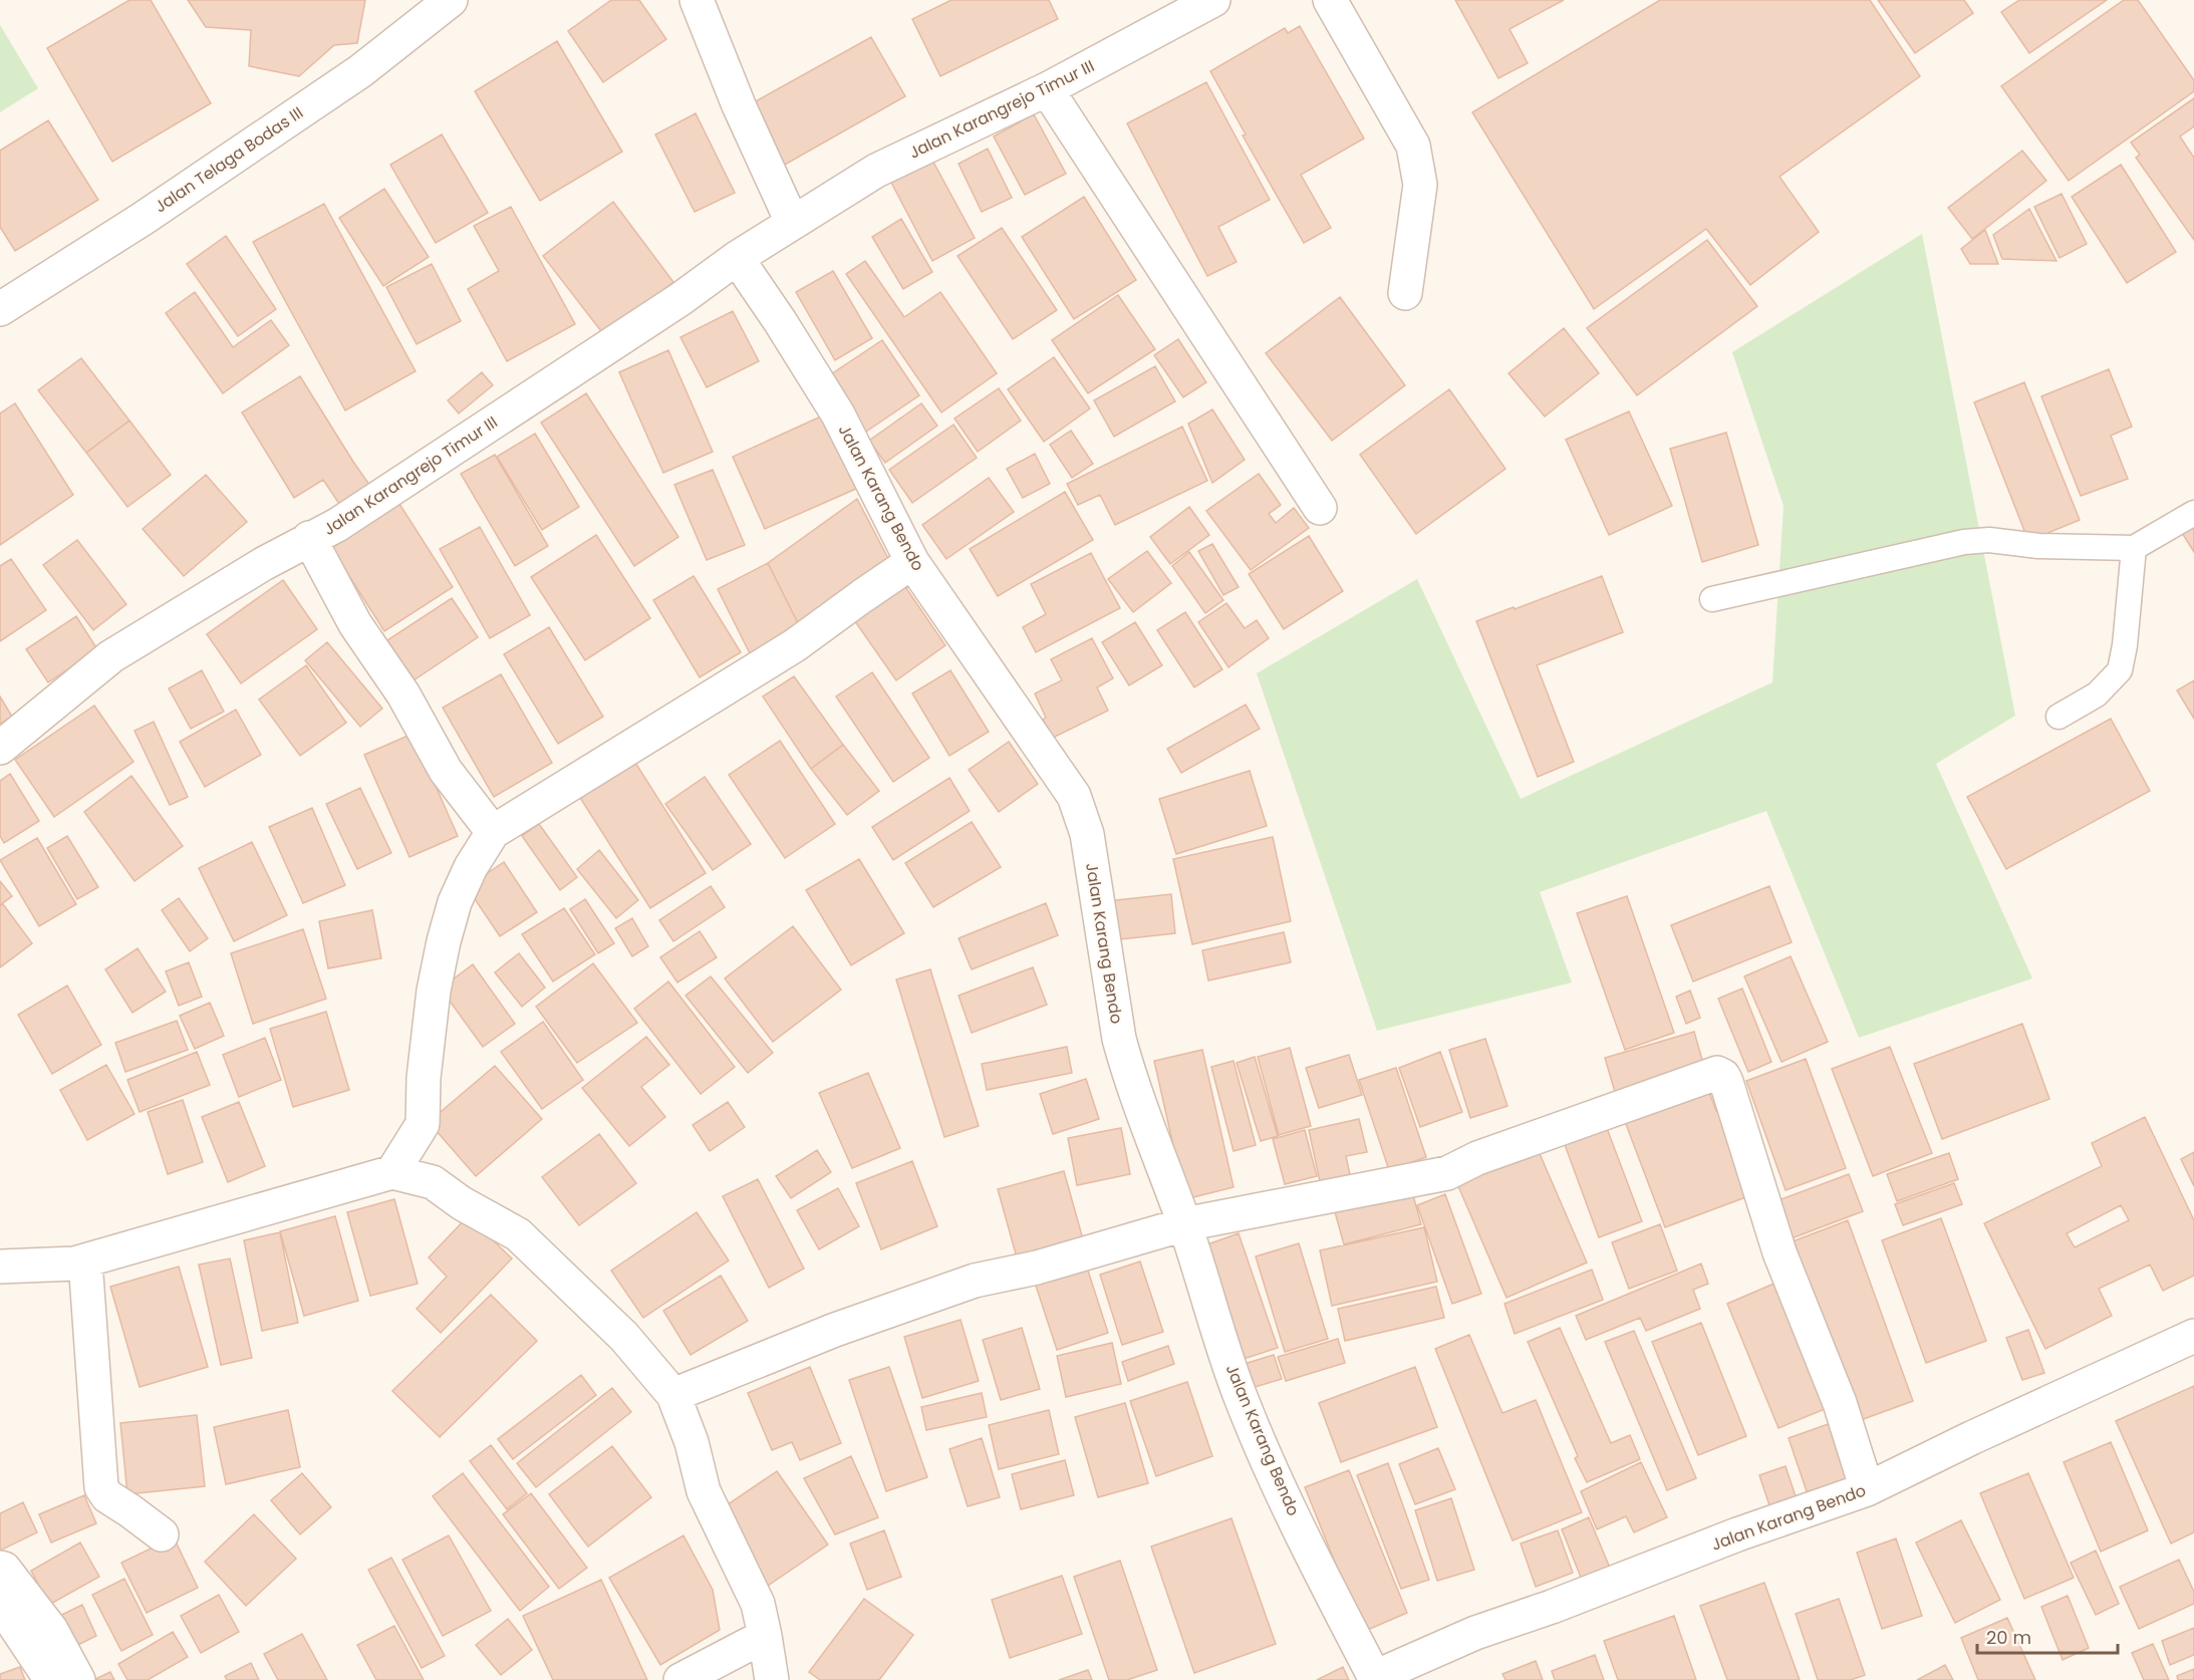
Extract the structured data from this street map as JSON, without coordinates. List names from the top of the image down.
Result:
{
  "streets": {
    "street": ["Jalan Karangrejo Timur III", "Jalan Telaga Bodas III", "Jalan Karang Bendo"]
  },
  "crossings": [
    ["Jalan Karangrejo Timur III", "Jalan Karang Bendo"]
  ],
  "scale_bar": "20 m"
}
